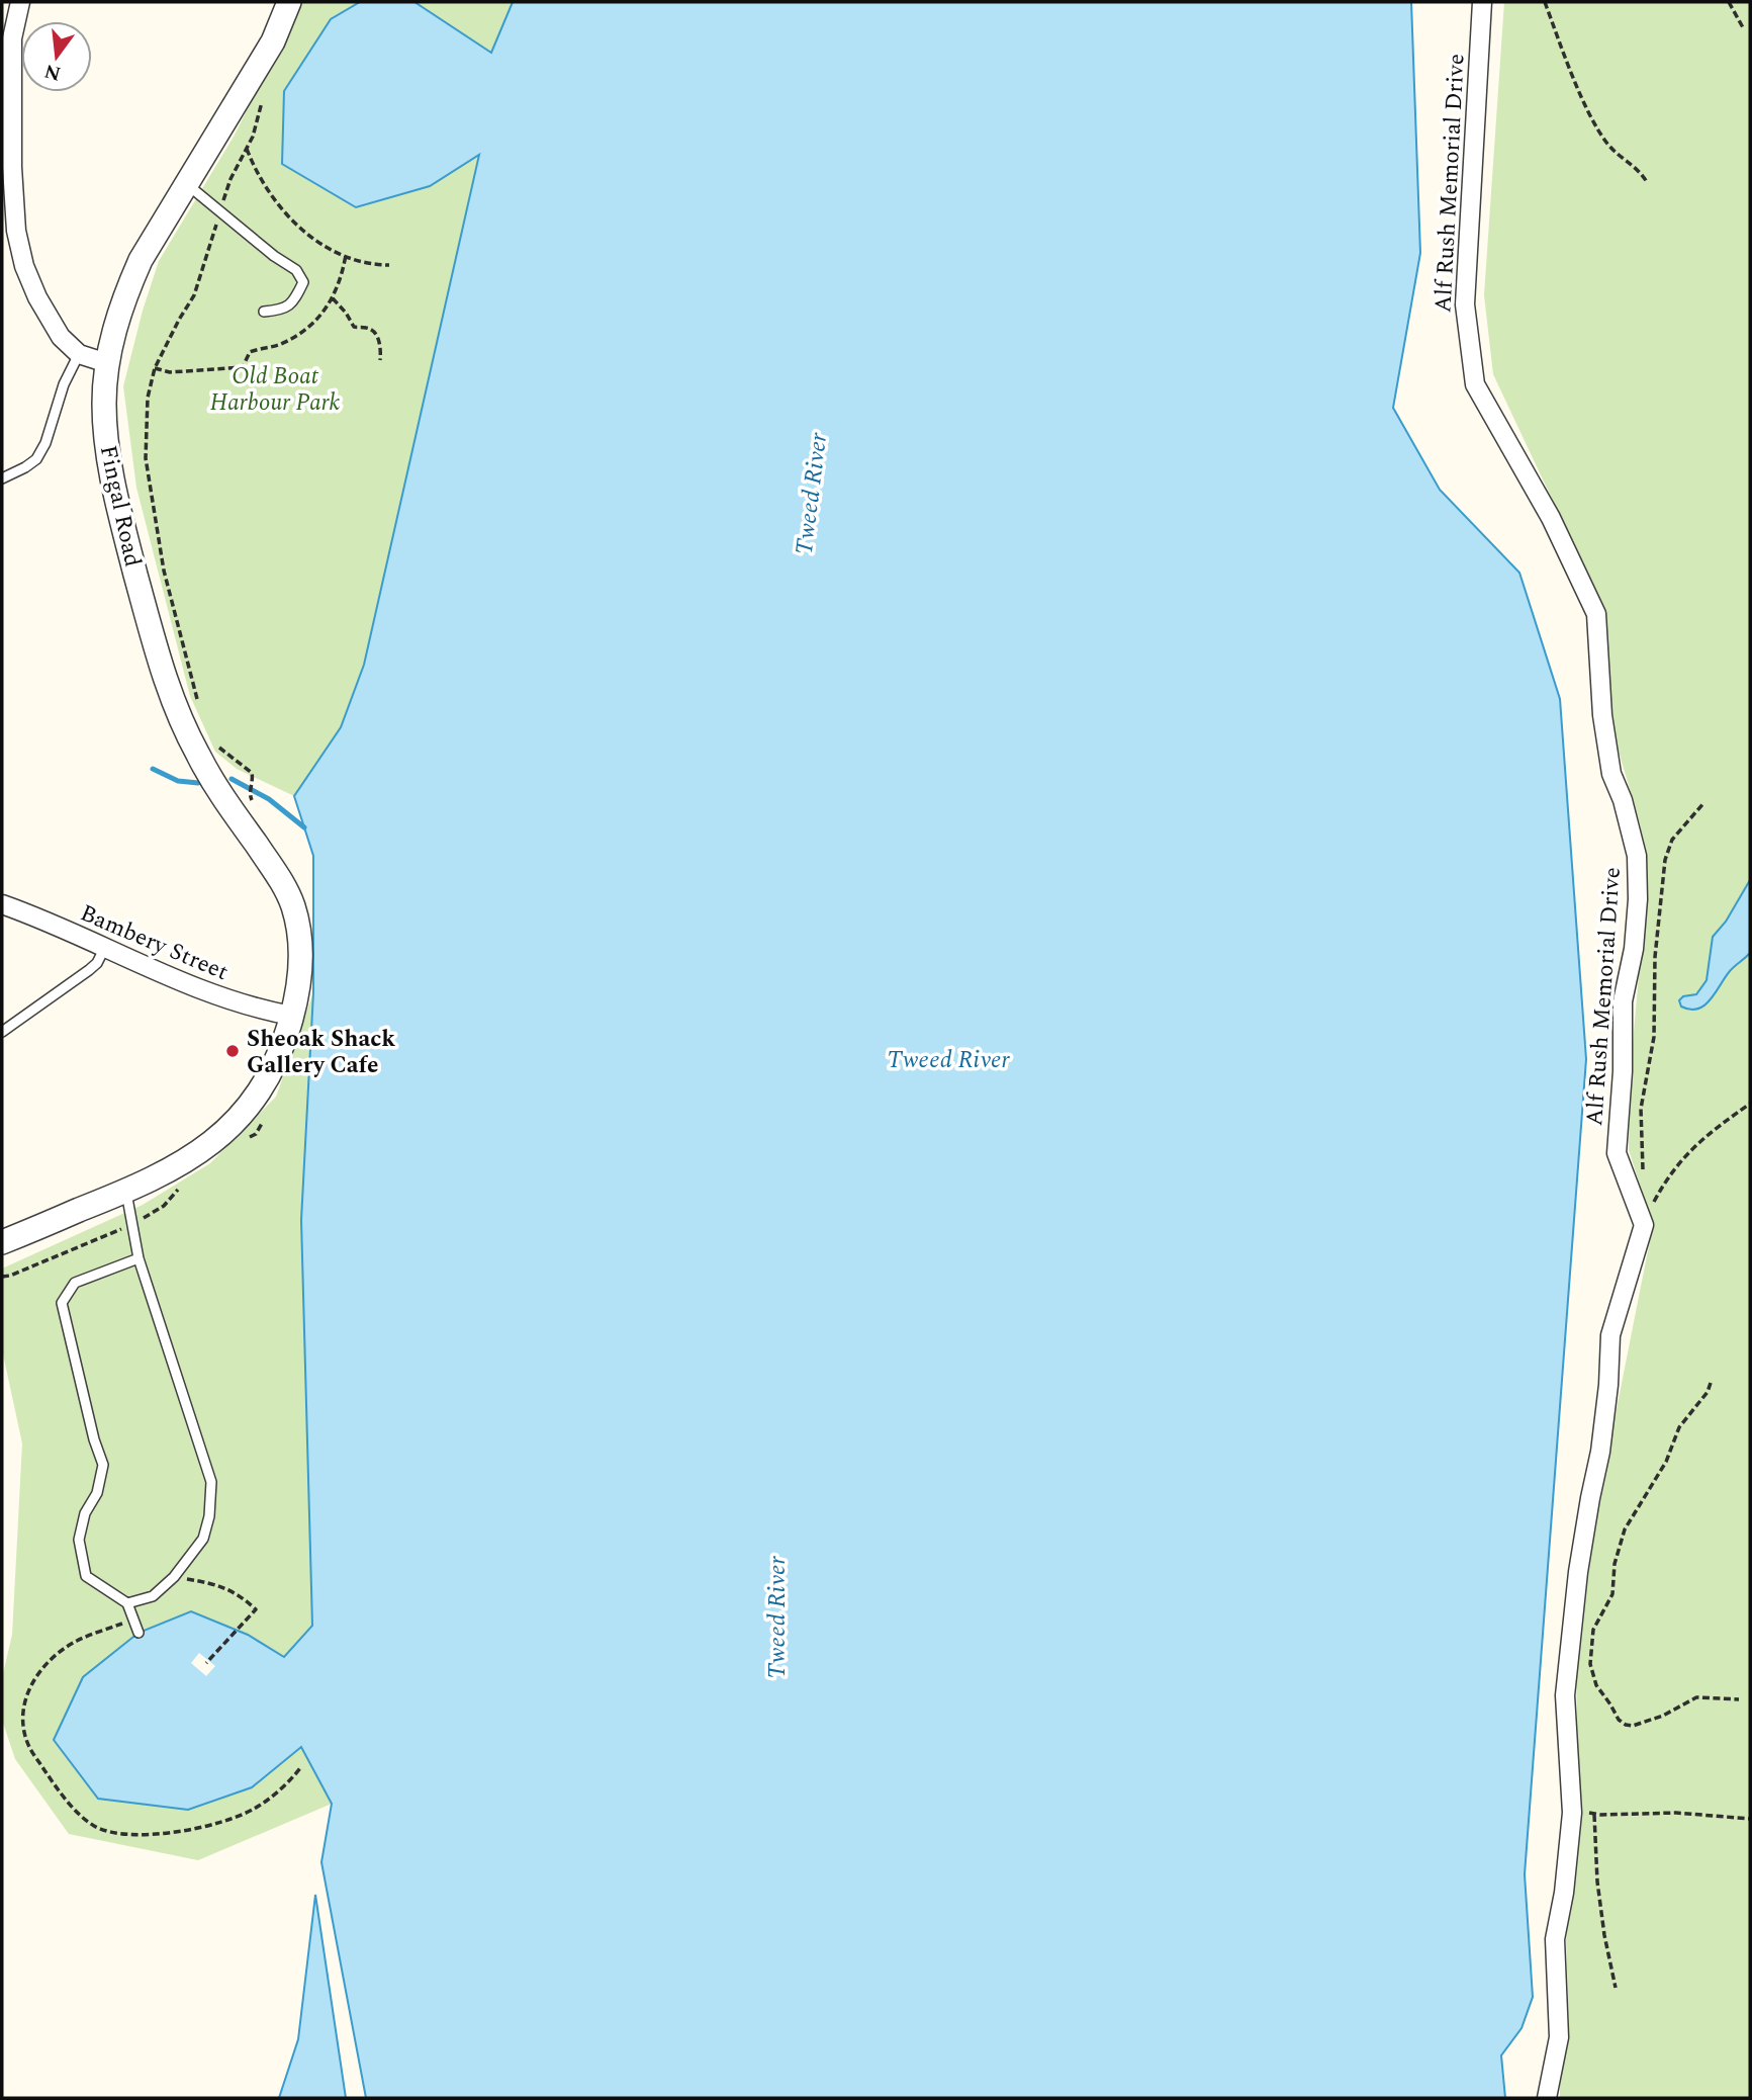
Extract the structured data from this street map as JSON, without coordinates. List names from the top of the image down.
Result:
{
  "streets": {
    "street": ["Alf Rush Memorial Drive", "Fingal Road", "Bambery Street"]
  },
  "crossings": [
    ["Fingal Road", "Bambery Street"]
  ],
  "water": ["Tweed River"],
  "parks": ["Old Boat Harbour Park"],
  "places": ["Sheoak Shack Gallery Cafe"],
  "north": "bottom"
}
